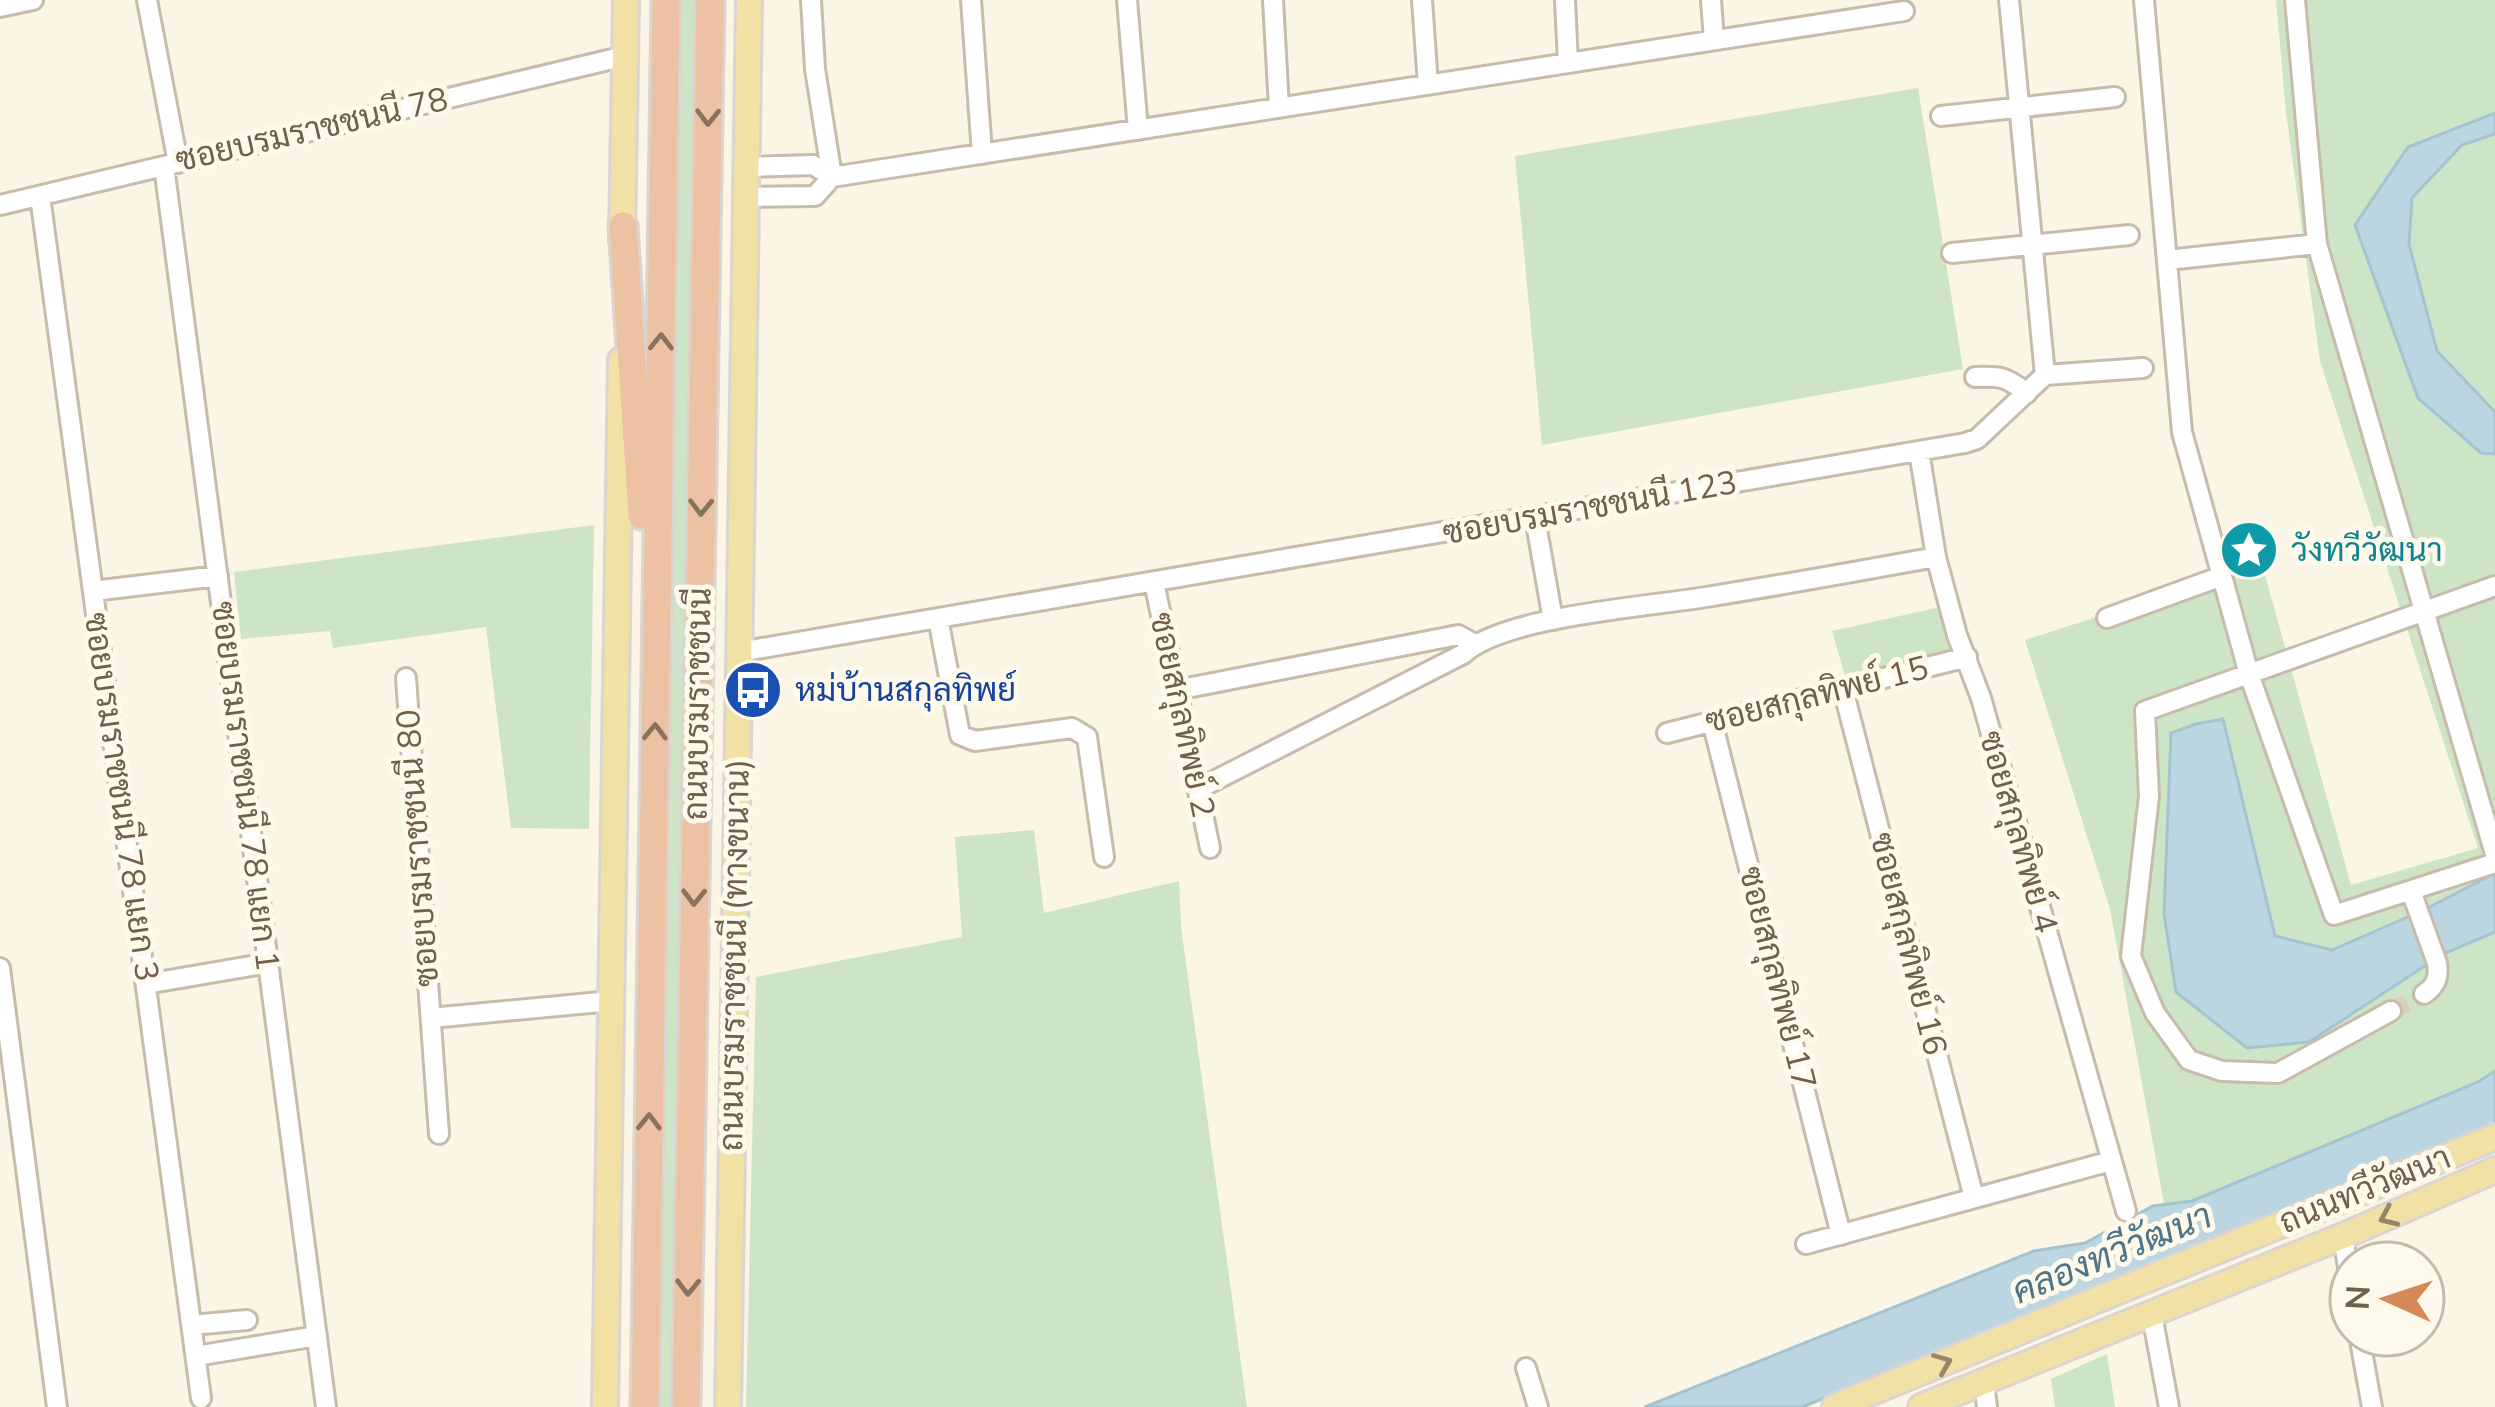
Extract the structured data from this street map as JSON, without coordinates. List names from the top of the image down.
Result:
{
  "streets": {
    "highway": ["ถนนบรมราชชนนี"],
    "main road": ["ถนนบรมราชชนนี (ทางขนาน)", "ถนนทวีวัฒนา"],
    "street": [
      "ซอยบรมราชชนนี 78",
      "ซอยบรมราชชนนี 123",
      "ซอยสกุลทิพย์ 15",
      "ซอยสกุลทิพย์ 2",
      "ซอยบรมราชชนนี 78 แยก 1",
      "ซอยบรมราชชนนี 78 แยก 3",
      "ซอยสกุลทิพย์ 4",
      "ซอยบรมราชชนนี 80",
      "ซอยสกุลทิพย์ 16",
      "ซอยสกุลทิพย์ 17"
    ]
  },
  "crossings": [
    ["ซอยบรมราชชนนี 78", "ซอยบรมราชชนนี 78 แยก 1"],
    ["ซอยบรมราชชนนี 78", "ซอยบรมราชชนนี 78 แยก 3"],
    ["ซอยบรมราชชนนี 123", "ซอยสกุลทิพย์ 2"],
    ["ซอยบรมราชชนนี 123", "ซอยสกุลทิพย์ 4"],
    ["ซอยบรมราชชนนี 123", "ถนนบรมราชชนนี (ทางขนาน)"],
    ["ซอยสกุลทิพย์ 15", "ซอยสกุลทิพย์ 4"],
    ["ซอยสกุลทิพย์ 15", "ซอยสกุลทิพย์ 16"],
    ["ซอยสกุลทิพย์ 15", "ซอยสกุลทิพย์ 17"]
  ],
  "water": ["คลองทวีวัฒนา"],
  "places": {
    "place": ["วังทวีวัฒนา"],
    "bus stop": ["หม่บ้านสกุลทิพย์"]
  },
  "north": "left"
}
